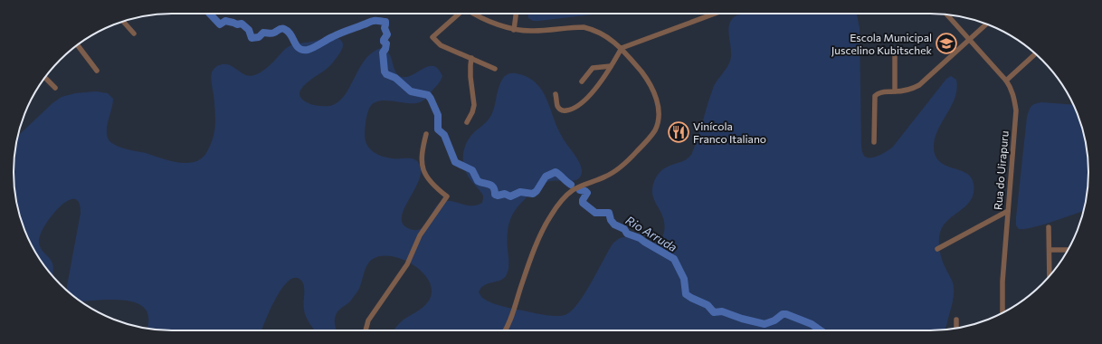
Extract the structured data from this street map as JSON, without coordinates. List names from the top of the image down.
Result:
{
  "streets": {
    "street": ["Rua do Uirapuru"]
  },
  "water": ["Rio Arruda"],
  "places": {
    "school or university": ["Escola Municipal Juscelino Kubitschek"],
    "restaurant": ["Vinícola Franco Italiano"]
  }
}
